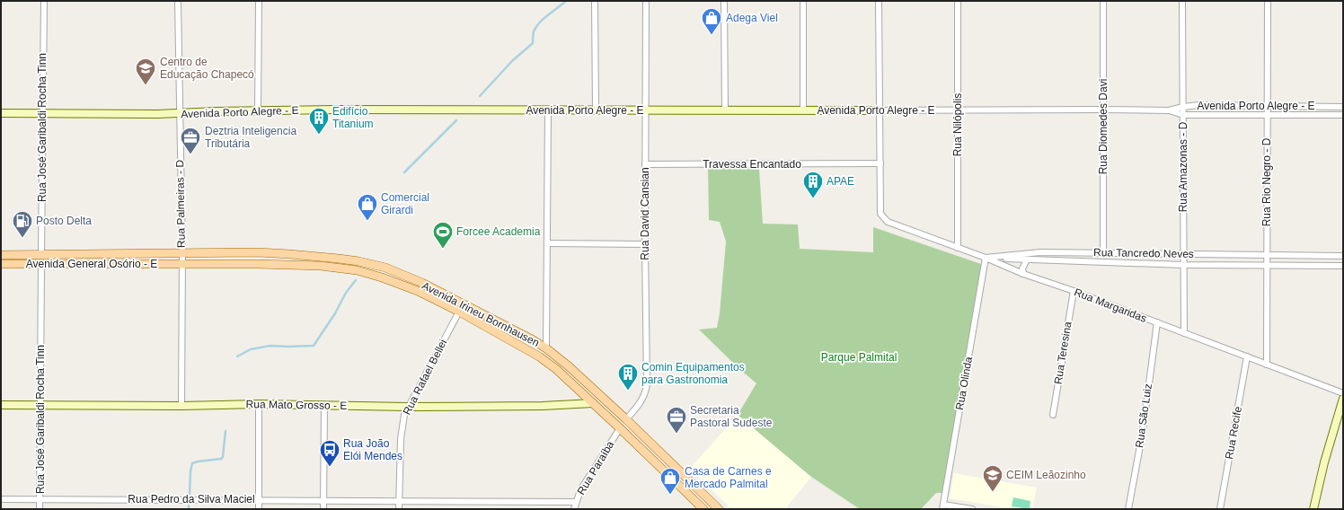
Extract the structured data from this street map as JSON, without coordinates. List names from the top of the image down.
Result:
{
  "streets": {
    "main road": ["Avenida General Osório - E", "Avenida Irineu Bornhausen"],
    "street": [
      "Avenida Porto Alegre - E",
      "Rua Nilópolis",
      "Rua Diomedes Davi",
      "Rua José Garibaldi Rocha Tinn",
      "Travessa Encantado",
      "Rua Amazonas - D",
      "Rua Rio Negro - D",
      "Rua Palmeiras - D",
      "Rua David Cansian",
      "Rua Tancredo Neves",
      "Rua Margaridas",
      "Rua Teresina",
      "Rua Rafael Bellei",
      "Rua Olinda",
      "Rua Mato Grosso - E",
      "Rua São Luiz",
      "Rua Recife",
      "Rua Paraíba",
      "Rua Pedro da Silva Maciel"
    ]
  },
  "crossings": [
    ["Avenida Porto Alegre - E", "Rua Nilópolis"],
    ["Avenida Porto Alegre - E", "Rua Diomedes Davi"],
    ["Avenida Porto Alegre - E", "Rua José Garibaldi Rocha Tinn"],
    ["Avenida Porto Alegre - E", "Rua Amazonas - D"],
    ["Avenida Porto Alegre - E", "Rua Rio Negro - D"],
    ["Avenida Porto Alegre - E", "Rua Palmeiras - D"],
    ["Avenida Porto Alegre - E", "Rua David Cansian"],
    ["Rua Nilópolis", "Rua Margaridas"],
    ["Rua Diomedes Davi", "Rua Tancredo Neves"],
    ["Rua José Garibaldi Rocha Tinn", "Avenida General Osório - E"],
    ["Rua José Garibaldi Rocha Tinn", "Rua Mato Grosso - E"],
    ["Rua José Garibaldi Rocha Tinn", "Rua Pedro da Silva Maciel"],
    ["Travessa Encantado", "Rua David Cansian"],
    ["Travessa Encantado", "Rua Margaridas"],
    ["Rua Amazonas - D", "Rua Tancredo Neves"],
    ["Rua Amazonas - D", "Rua Margaridas"],
    ["Rua Rio Negro - D", "Rua Tancredo Neves"],
    ["Rua Rio Negro - D", "Rua Margaridas"],
    ["Rua Palmeiras - D", "Avenida General Osório - E"],
    ["Rua Palmeiras - D", "Avenida Irineu Bornhausen"],
    ["Rua Palmeiras - D", "Rua Mato Grosso - E"],
    ["Rua David Cansian", "Avenida Irineu Bornhausen"],
    ["Rua Tancredo Neves", "Rua Margaridas"],
    ["Rua Tancredo Neves", "Rua Olinda"],
    ["Avenida General Osório - E", "Avenida Irineu Bornhausen"],
    ["Rua Margaridas", "Rua Teresina"],
    ["Rua Margaridas", "Rua Olinda"],
    ["Rua Margaridas", "Rua São Luiz"],
    ["Rua Margaridas", "Rua Recife"],
    ["Avenida Irineu Bornhausen", "Rua Rafael Bellei"],
    ["Avenida Irineu Bornhausen", "Rua Mato Grosso - E"],
    ["Avenida Irineu Bornhausen", "Rua Paraíba"],
    ["Rua Rafael Bellei", "Rua Mato Grosso - E"],
    ["Rua Rafael Bellei", "Rua Pedro da Silva Maciel"],
    ["Rua Paraíba", "Rua Pedro da Silva Maciel"]
  ],
  "parks": ["Parque Palmital"],
  "places": {
    "shop": ["Adega Viel", "Comercial Girardi", "Casa de Carnes e Mercado Palmital"],
    "school or university": ["Centro de Educação Chapecó", "CEIM Leãozinho"],
    "building": ["Edifício Titanium", "APAE", "Comin Equipamentos para Gastronomia"],
    "office": ["Deztria Inteligencia Tributária", "Secretaria Pastoral Sudeste"],
    "fuel station": ["Posto Delta"],
    "sports": ["Forcee Academia"],
    "bus stop": ["Rua João Elói Mendes"]
  }
}
